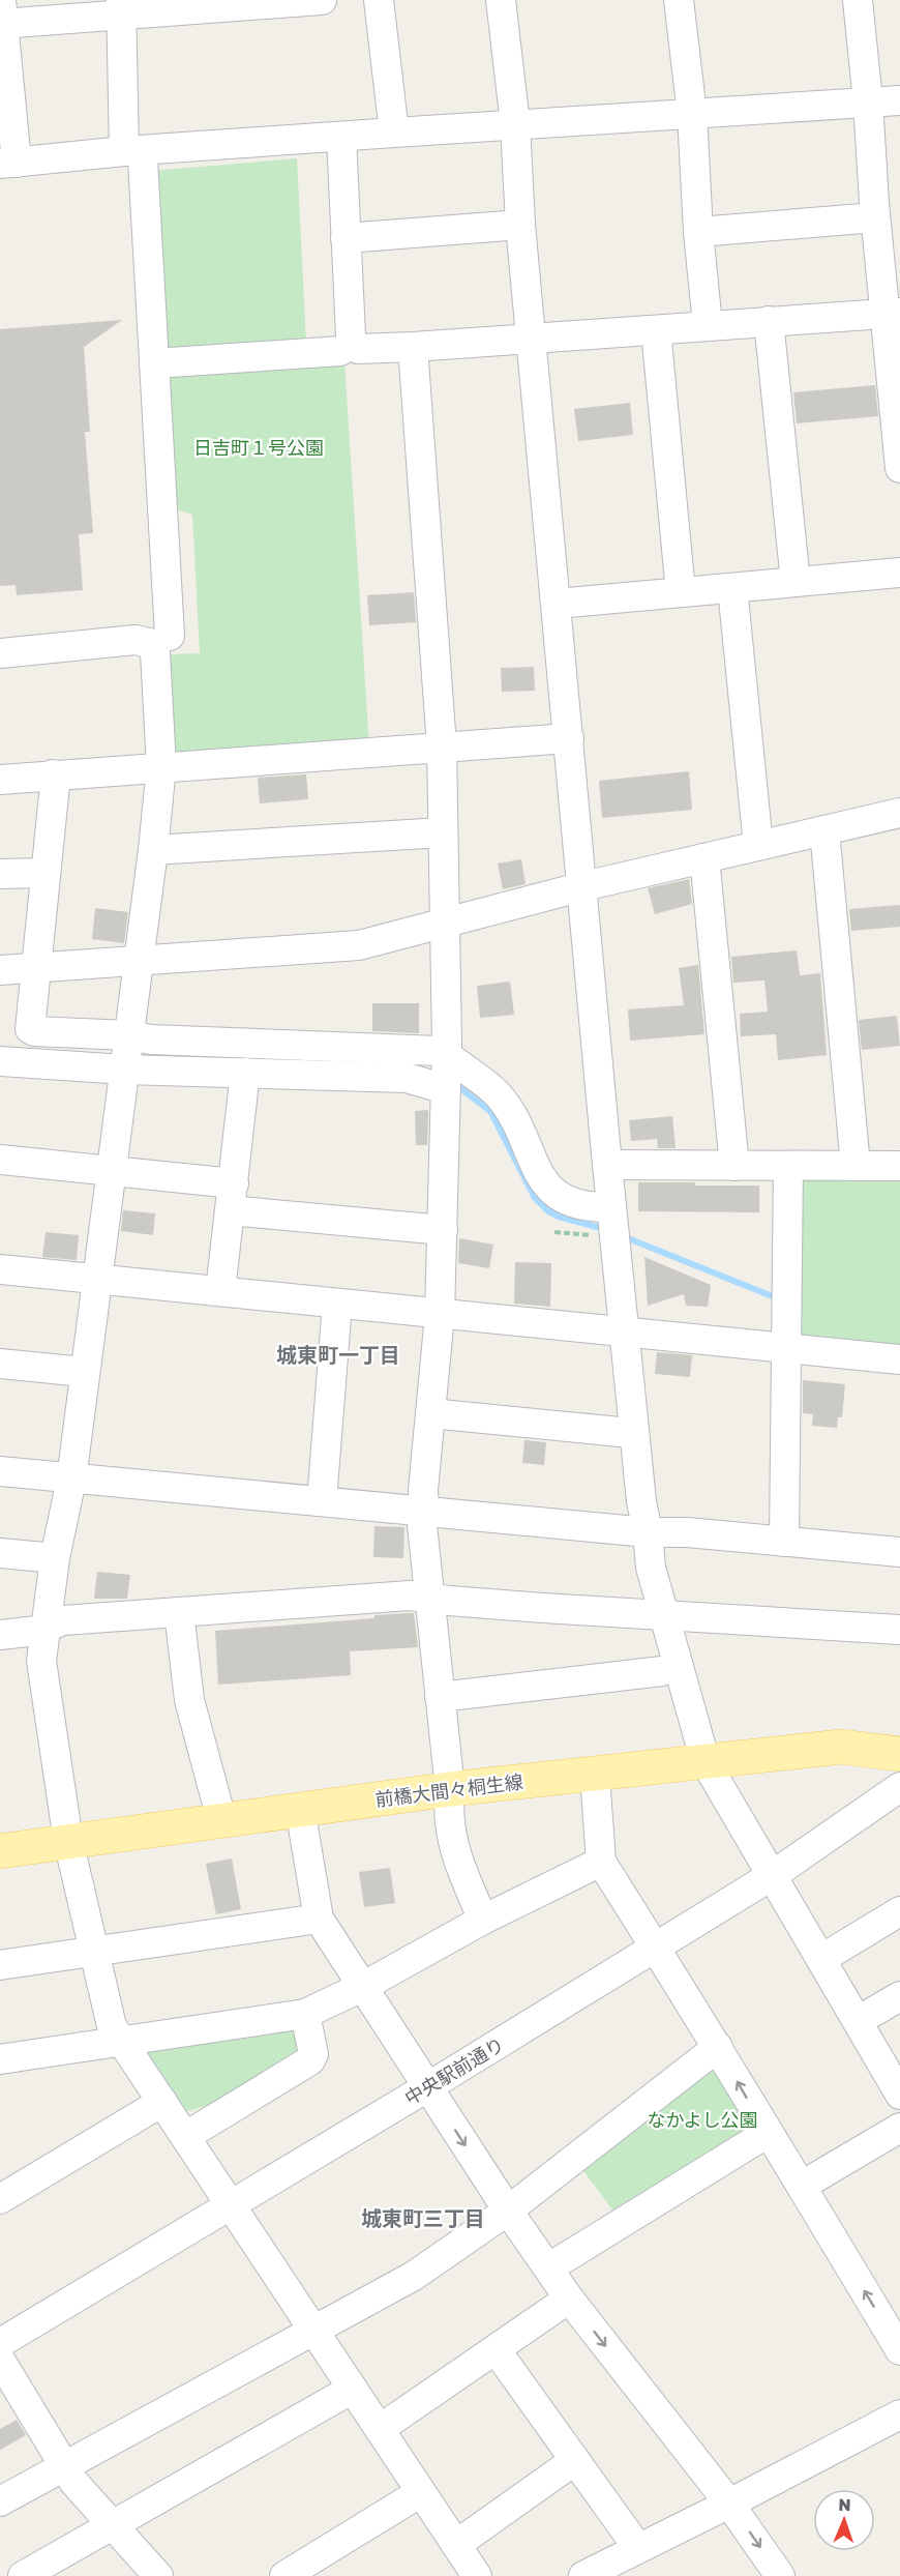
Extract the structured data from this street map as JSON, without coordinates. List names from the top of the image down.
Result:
{
  "streets": {
    "main road": ["前橋大間々桐生線"],
    "street": ["中央駅前通り"]
  },
  "districts": ["城東町一丁目", "城東町三丁目"],
  "parks": ["日吉町１号公園", "なかよし公園"],
  "north": "top"
}
